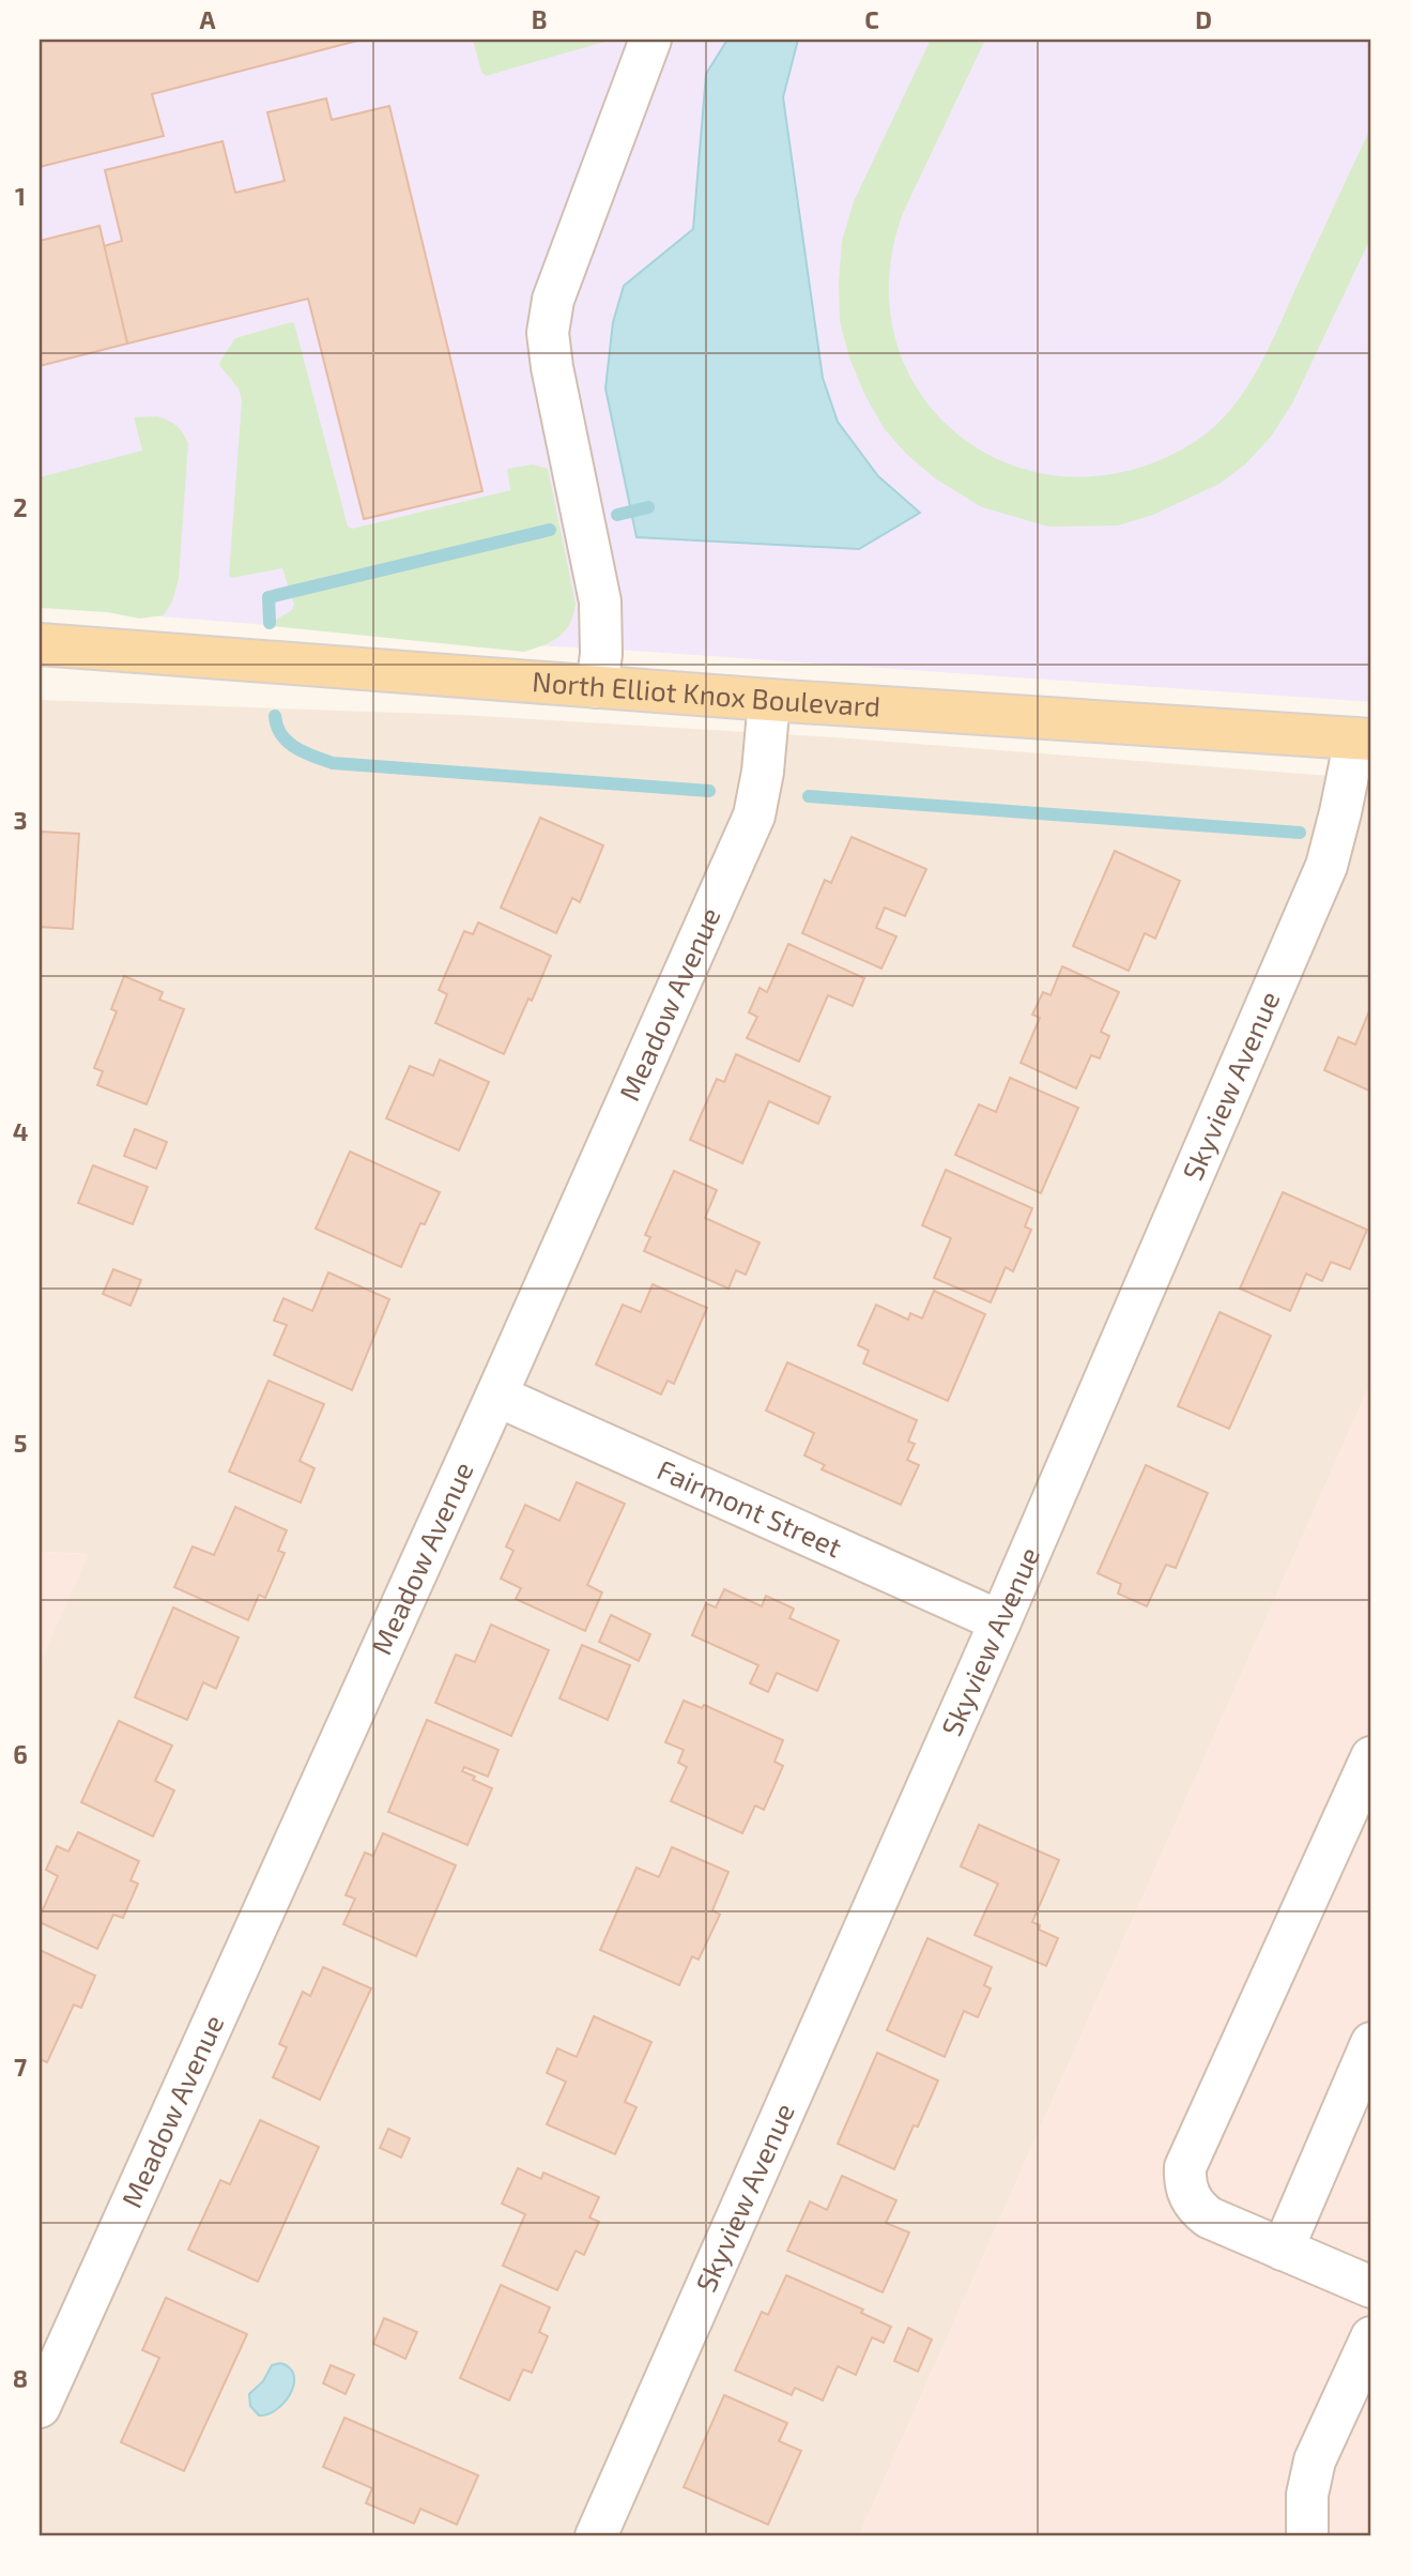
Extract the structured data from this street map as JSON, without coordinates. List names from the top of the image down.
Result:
{
  "streets": {
    "main road": ["North Elliot Knox Boulevard"],
    "street": ["Meadow Avenue", "Skyview Avenue", "Fairmont Street"]
  },
  "crossings": [
    ["North Elliot Knox Boulevard", "Meadow Avenue"],
    ["North Elliot Knox Boulevard", "Skyview Avenue"],
    ["Meadow Avenue", "Fairmont Street"],
    ["Skyview Avenue", "Fairmont Street"]
  ],
  "grid": {
    "columns": [
      "A",
      "B",
      "C",
      "D"
    ],
    "rows": [
      "1",
      "2",
      "3",
      "4",
      "5",
      "6",
      "7",
      "8"
    ]
  }
}
